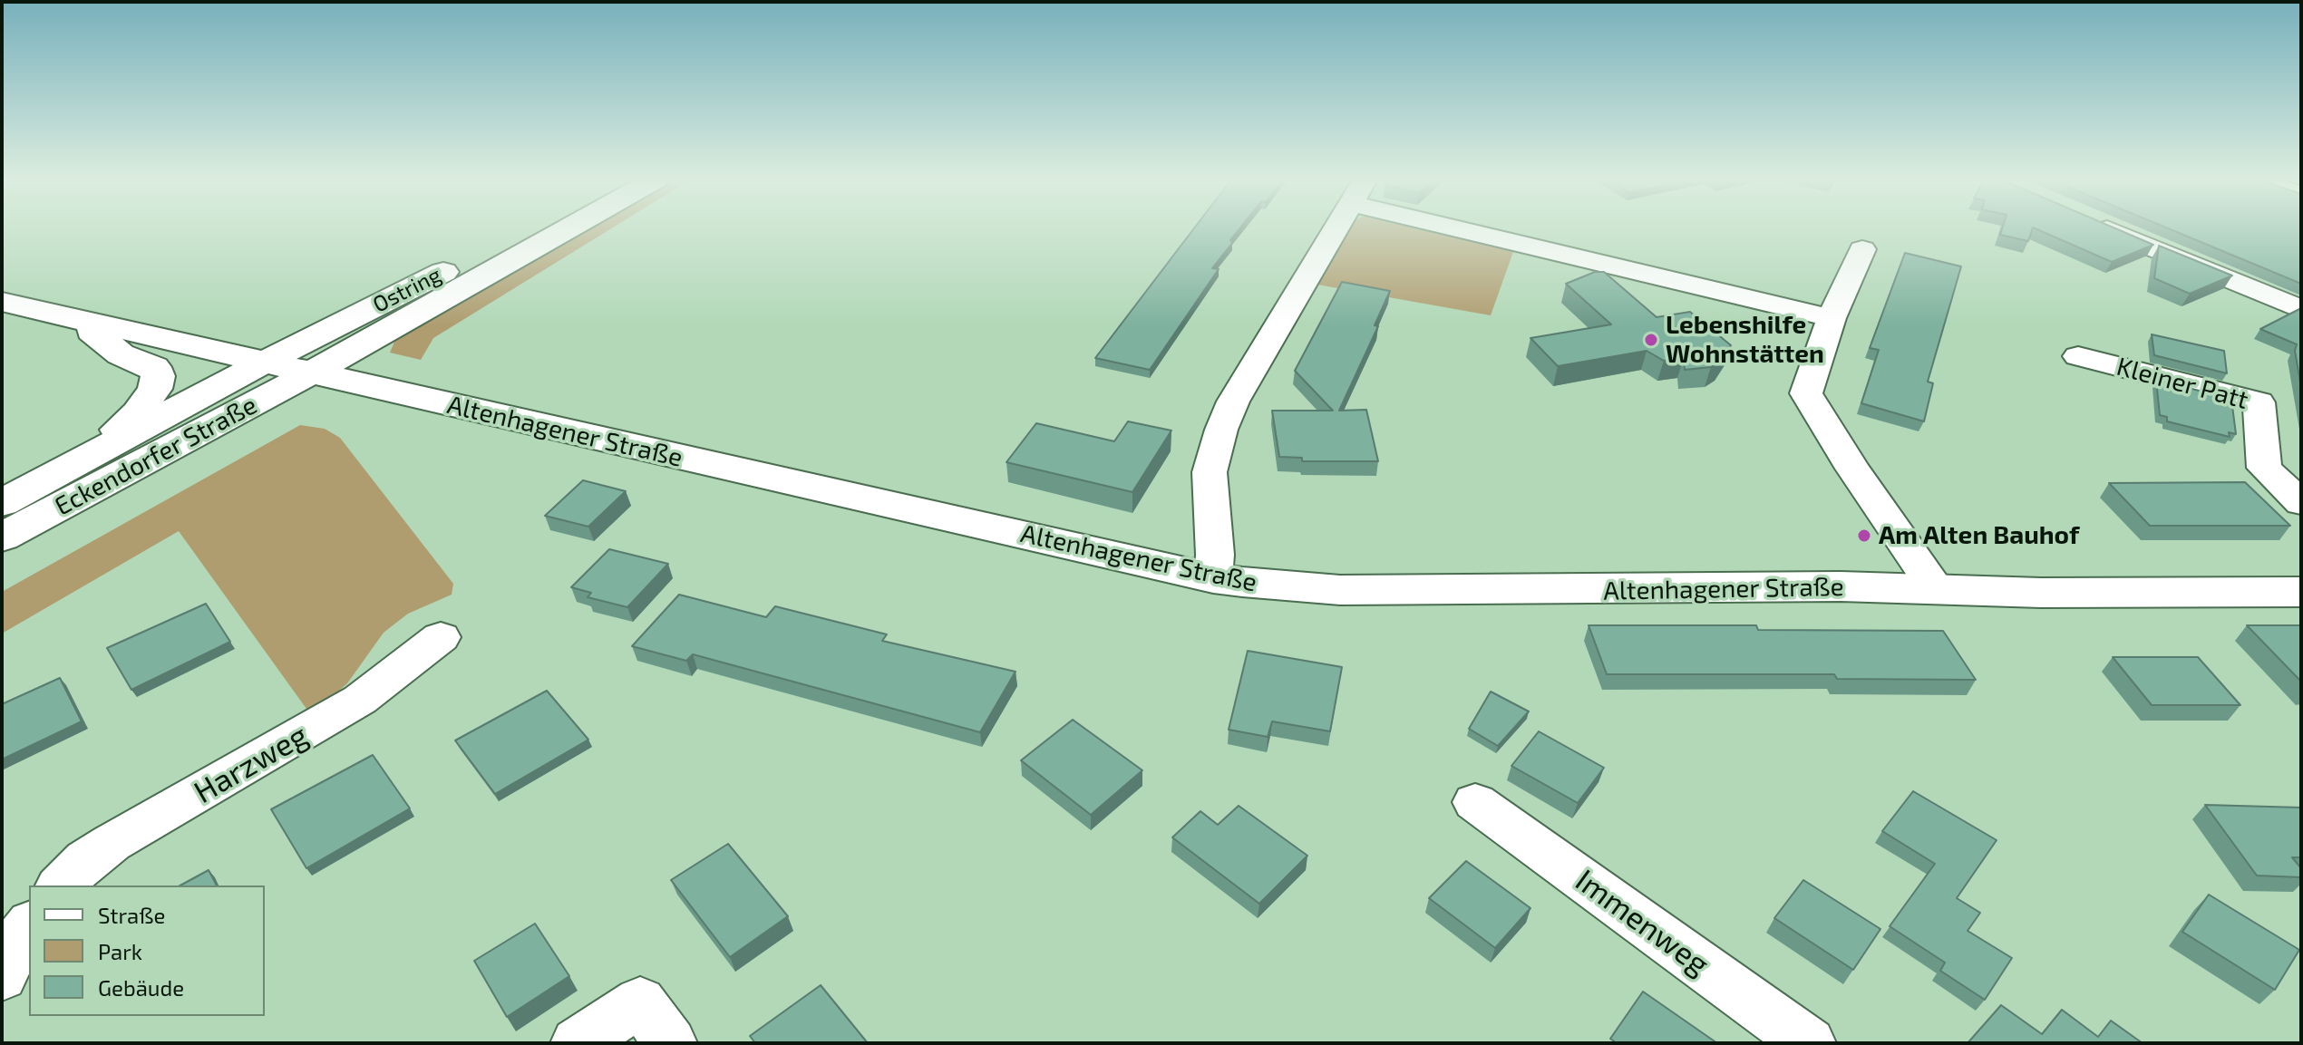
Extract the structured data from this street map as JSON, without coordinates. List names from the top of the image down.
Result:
{
  "streets": {
    "main road": ["Ostring", "Altenhagener Straße", "Eckendorfer Straße"],
    "street": ["Kleiner Patt", "Harzweg", "Immenweg"]
  },
  "crossings": [
    ["Ostring", "Altenhagener Straße"],
    ["Ostring", "Eckendorfer Straße"],
    ["Altenhagener Straße", "Eckendorfer Straße"]
  ],
  "places": ["Lebenshilfe Wohnstätten", "Am Alten Bauhof"],
  "legend": ["Straße", "Park", "Gebäude"]
}
